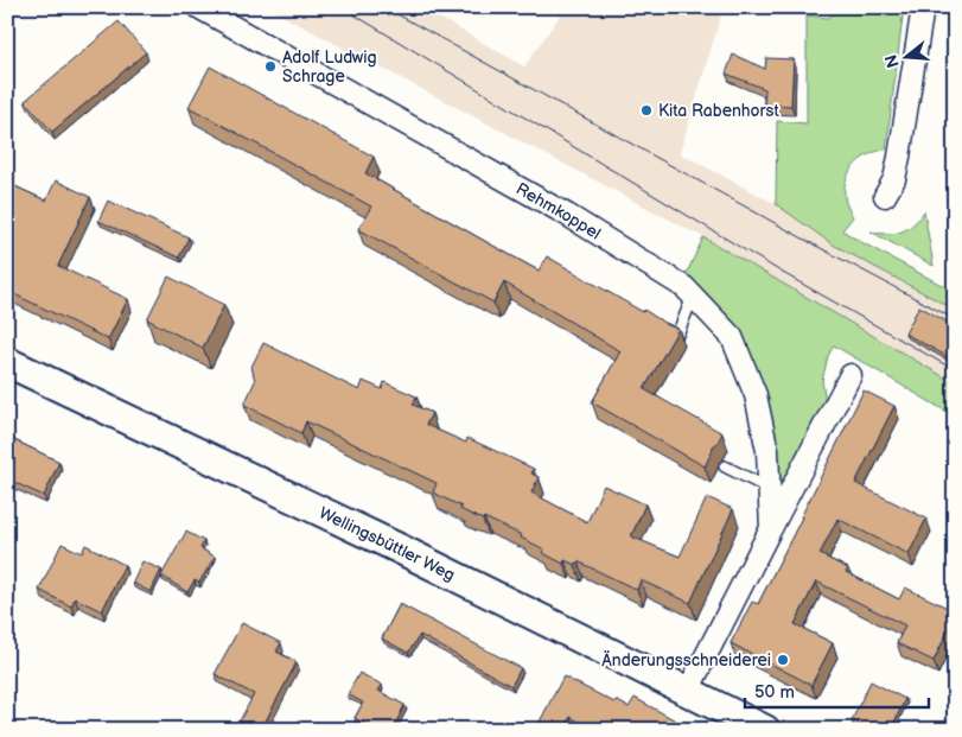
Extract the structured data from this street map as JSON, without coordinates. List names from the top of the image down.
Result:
{
  "streets": {
    "main road": ["Wellingsbüttler Weg"],
    "street": ["Rehmkoppel"]
  },
  "crossings": [
    ["Rehmkoppel", "Wellingsbüttler Weg"]
  ],
  "places": ["Adolf Ludwig Schrage", "Kita Rabenhorst", "Änderungsschneiderei"],
  "scale_bar": "50 m",
  "north": "left"
}
